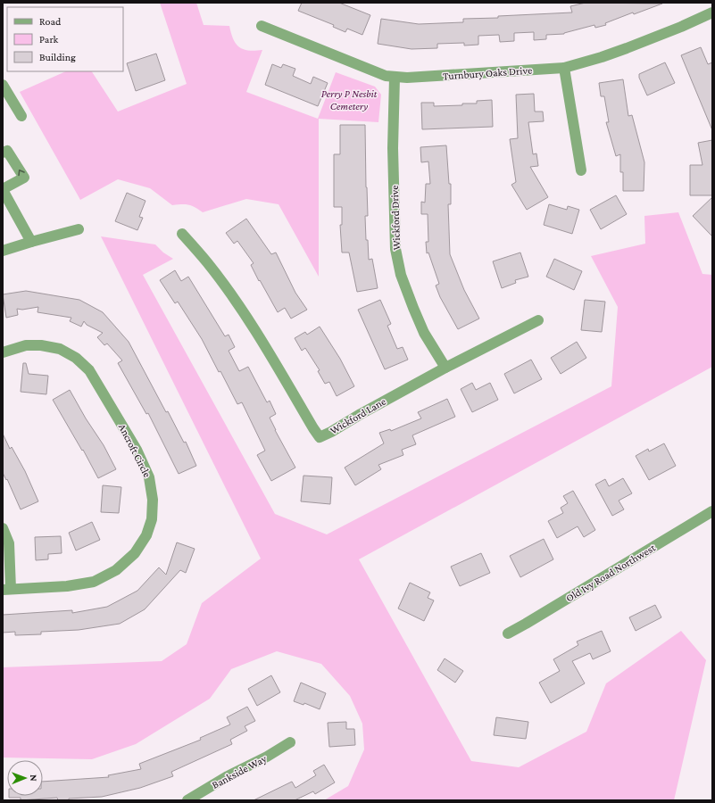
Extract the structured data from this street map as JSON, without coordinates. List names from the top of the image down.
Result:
{
  "streets": {
    "street": [
      "Turnbury Oaks Drive",
      "Wickford Drive",
      "Wickford Lane",
      "Ancroft Circle",
      "Old Ivy Road Northwest",
      "Bankside Way"
    ]
  },
  "crossings": [
    ["Turnbury Oaks Drive", "Wickford Drive"],
    ["Wickford Drive", "Wickford Lane"]
  ],
  "parks": ["Perry P Nesbit Cemetery"],
  "legend": ["Road", "Park", "Building"],
  "north": "right"
}
